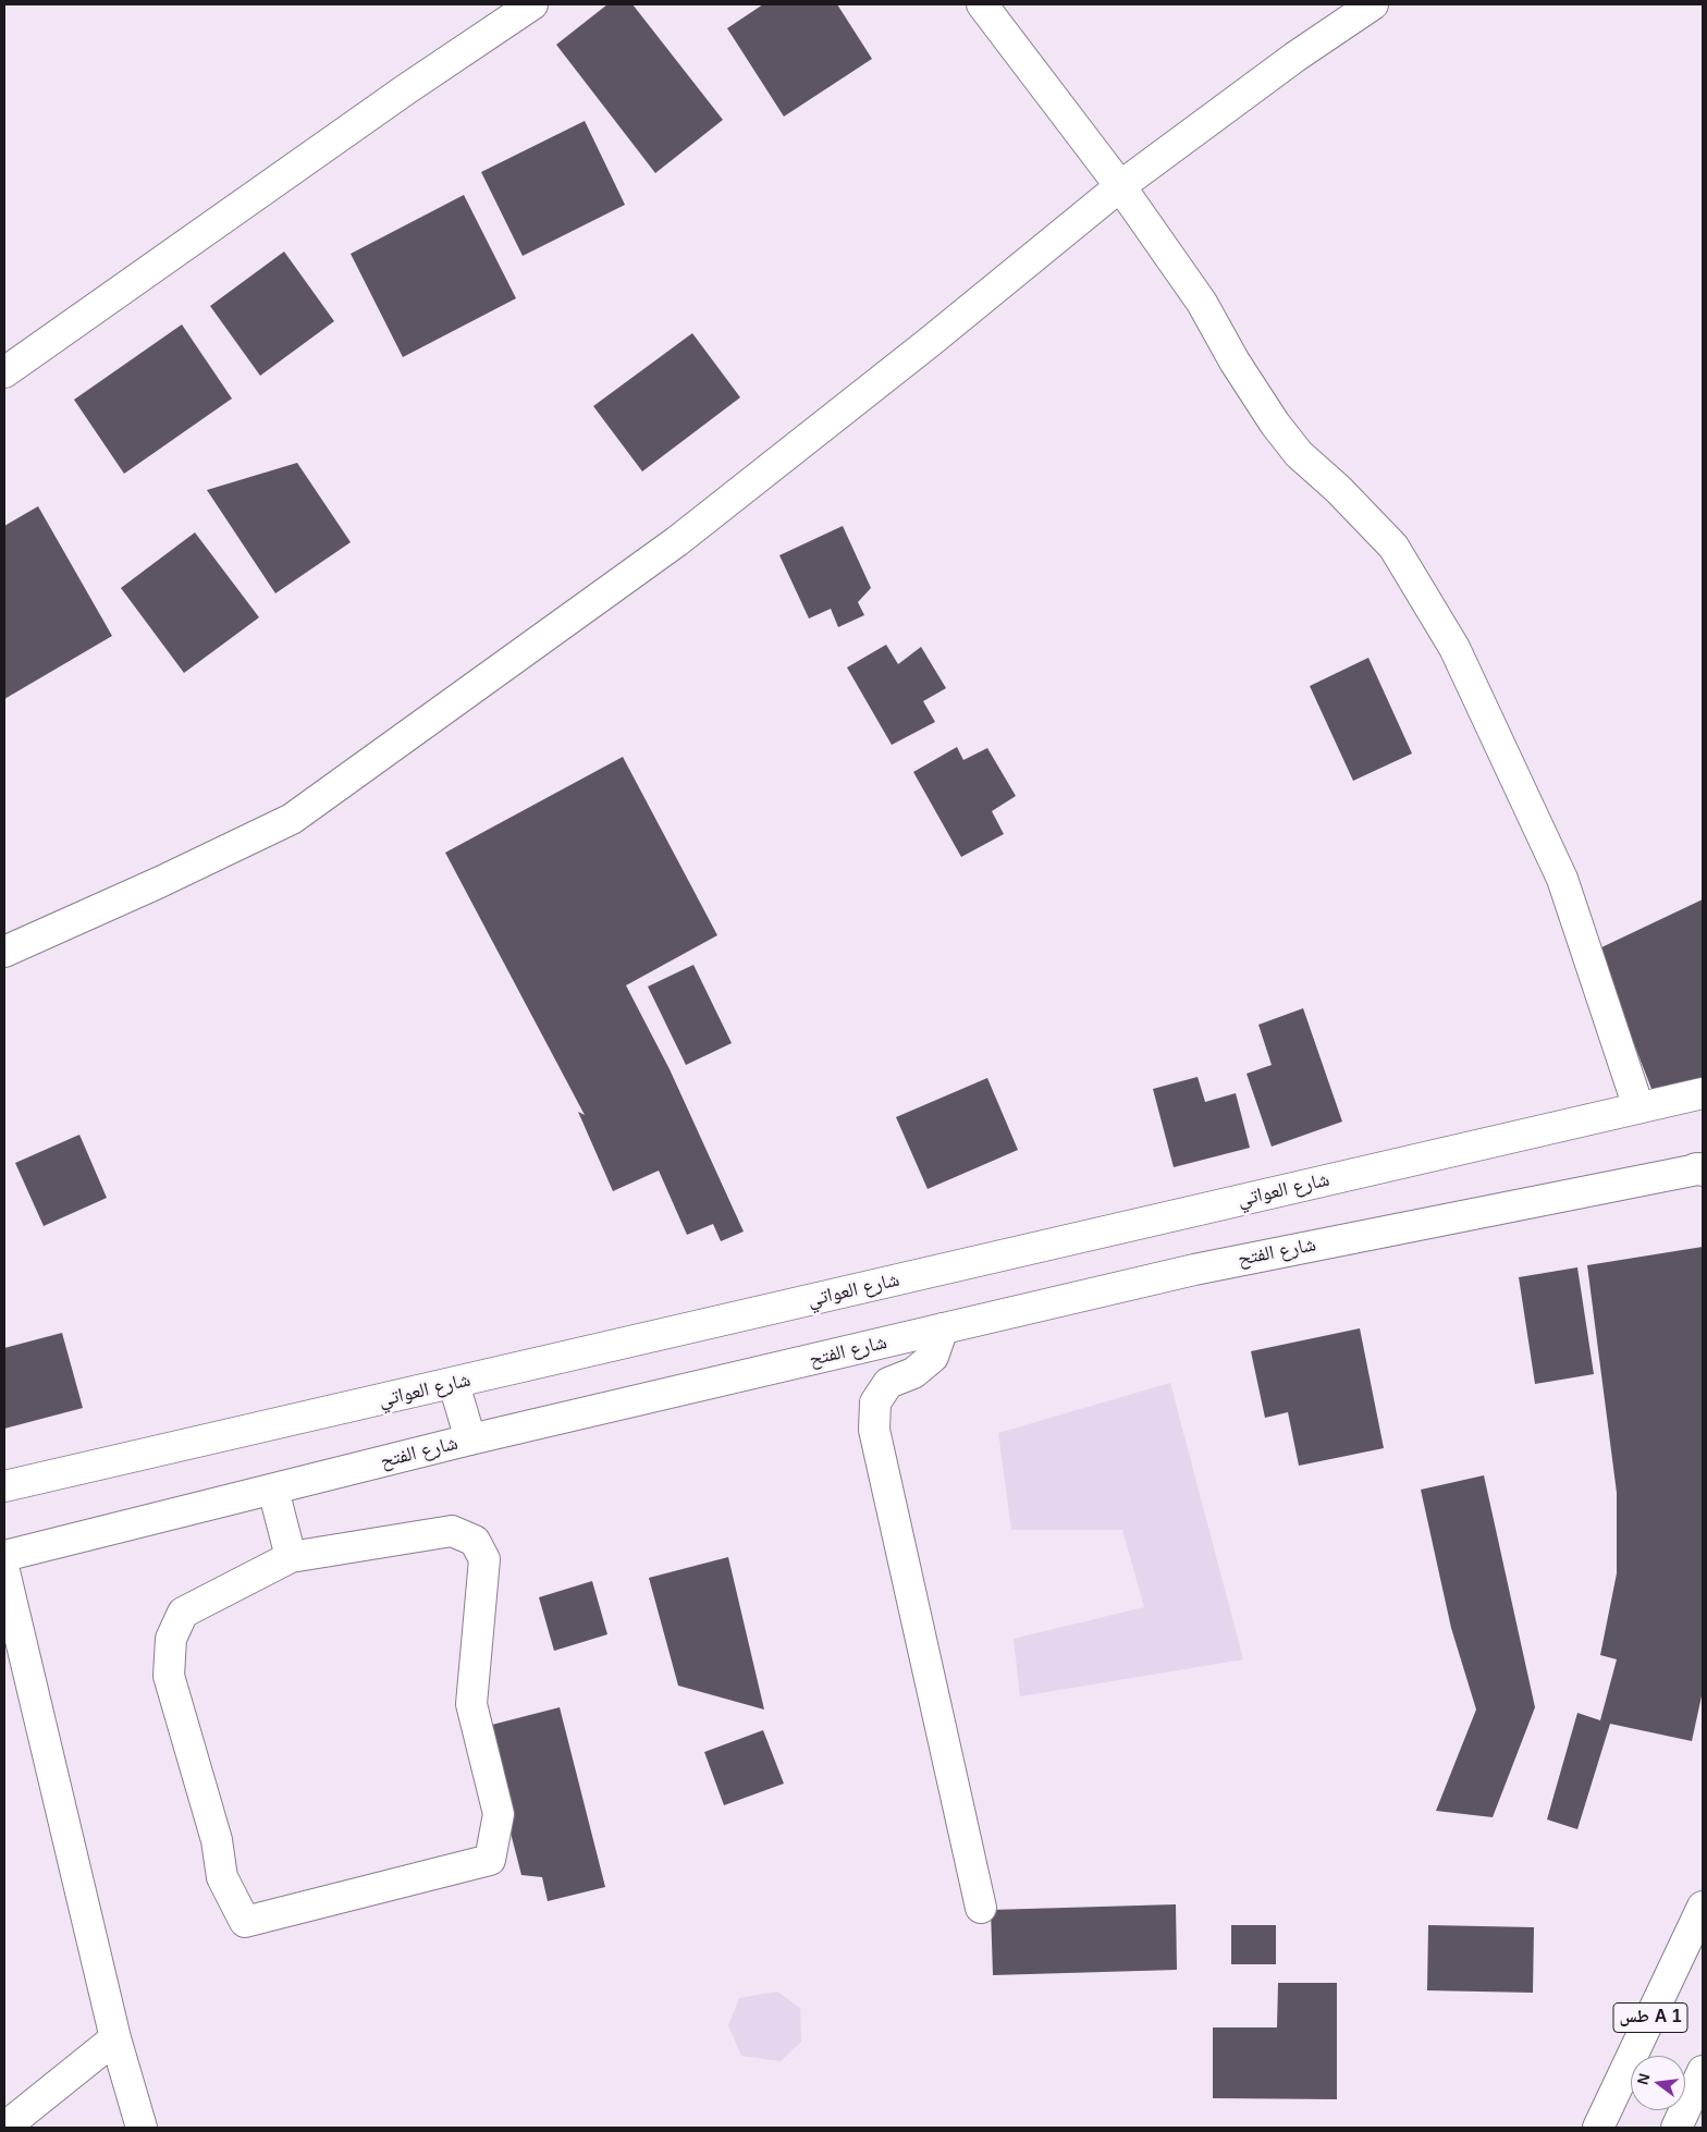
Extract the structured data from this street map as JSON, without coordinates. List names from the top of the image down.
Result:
{
  "streets": {
    "main road": ["شارع العواتي", "شارع الفتح", "طس A 1"]
  },
  "north": "left"
}
